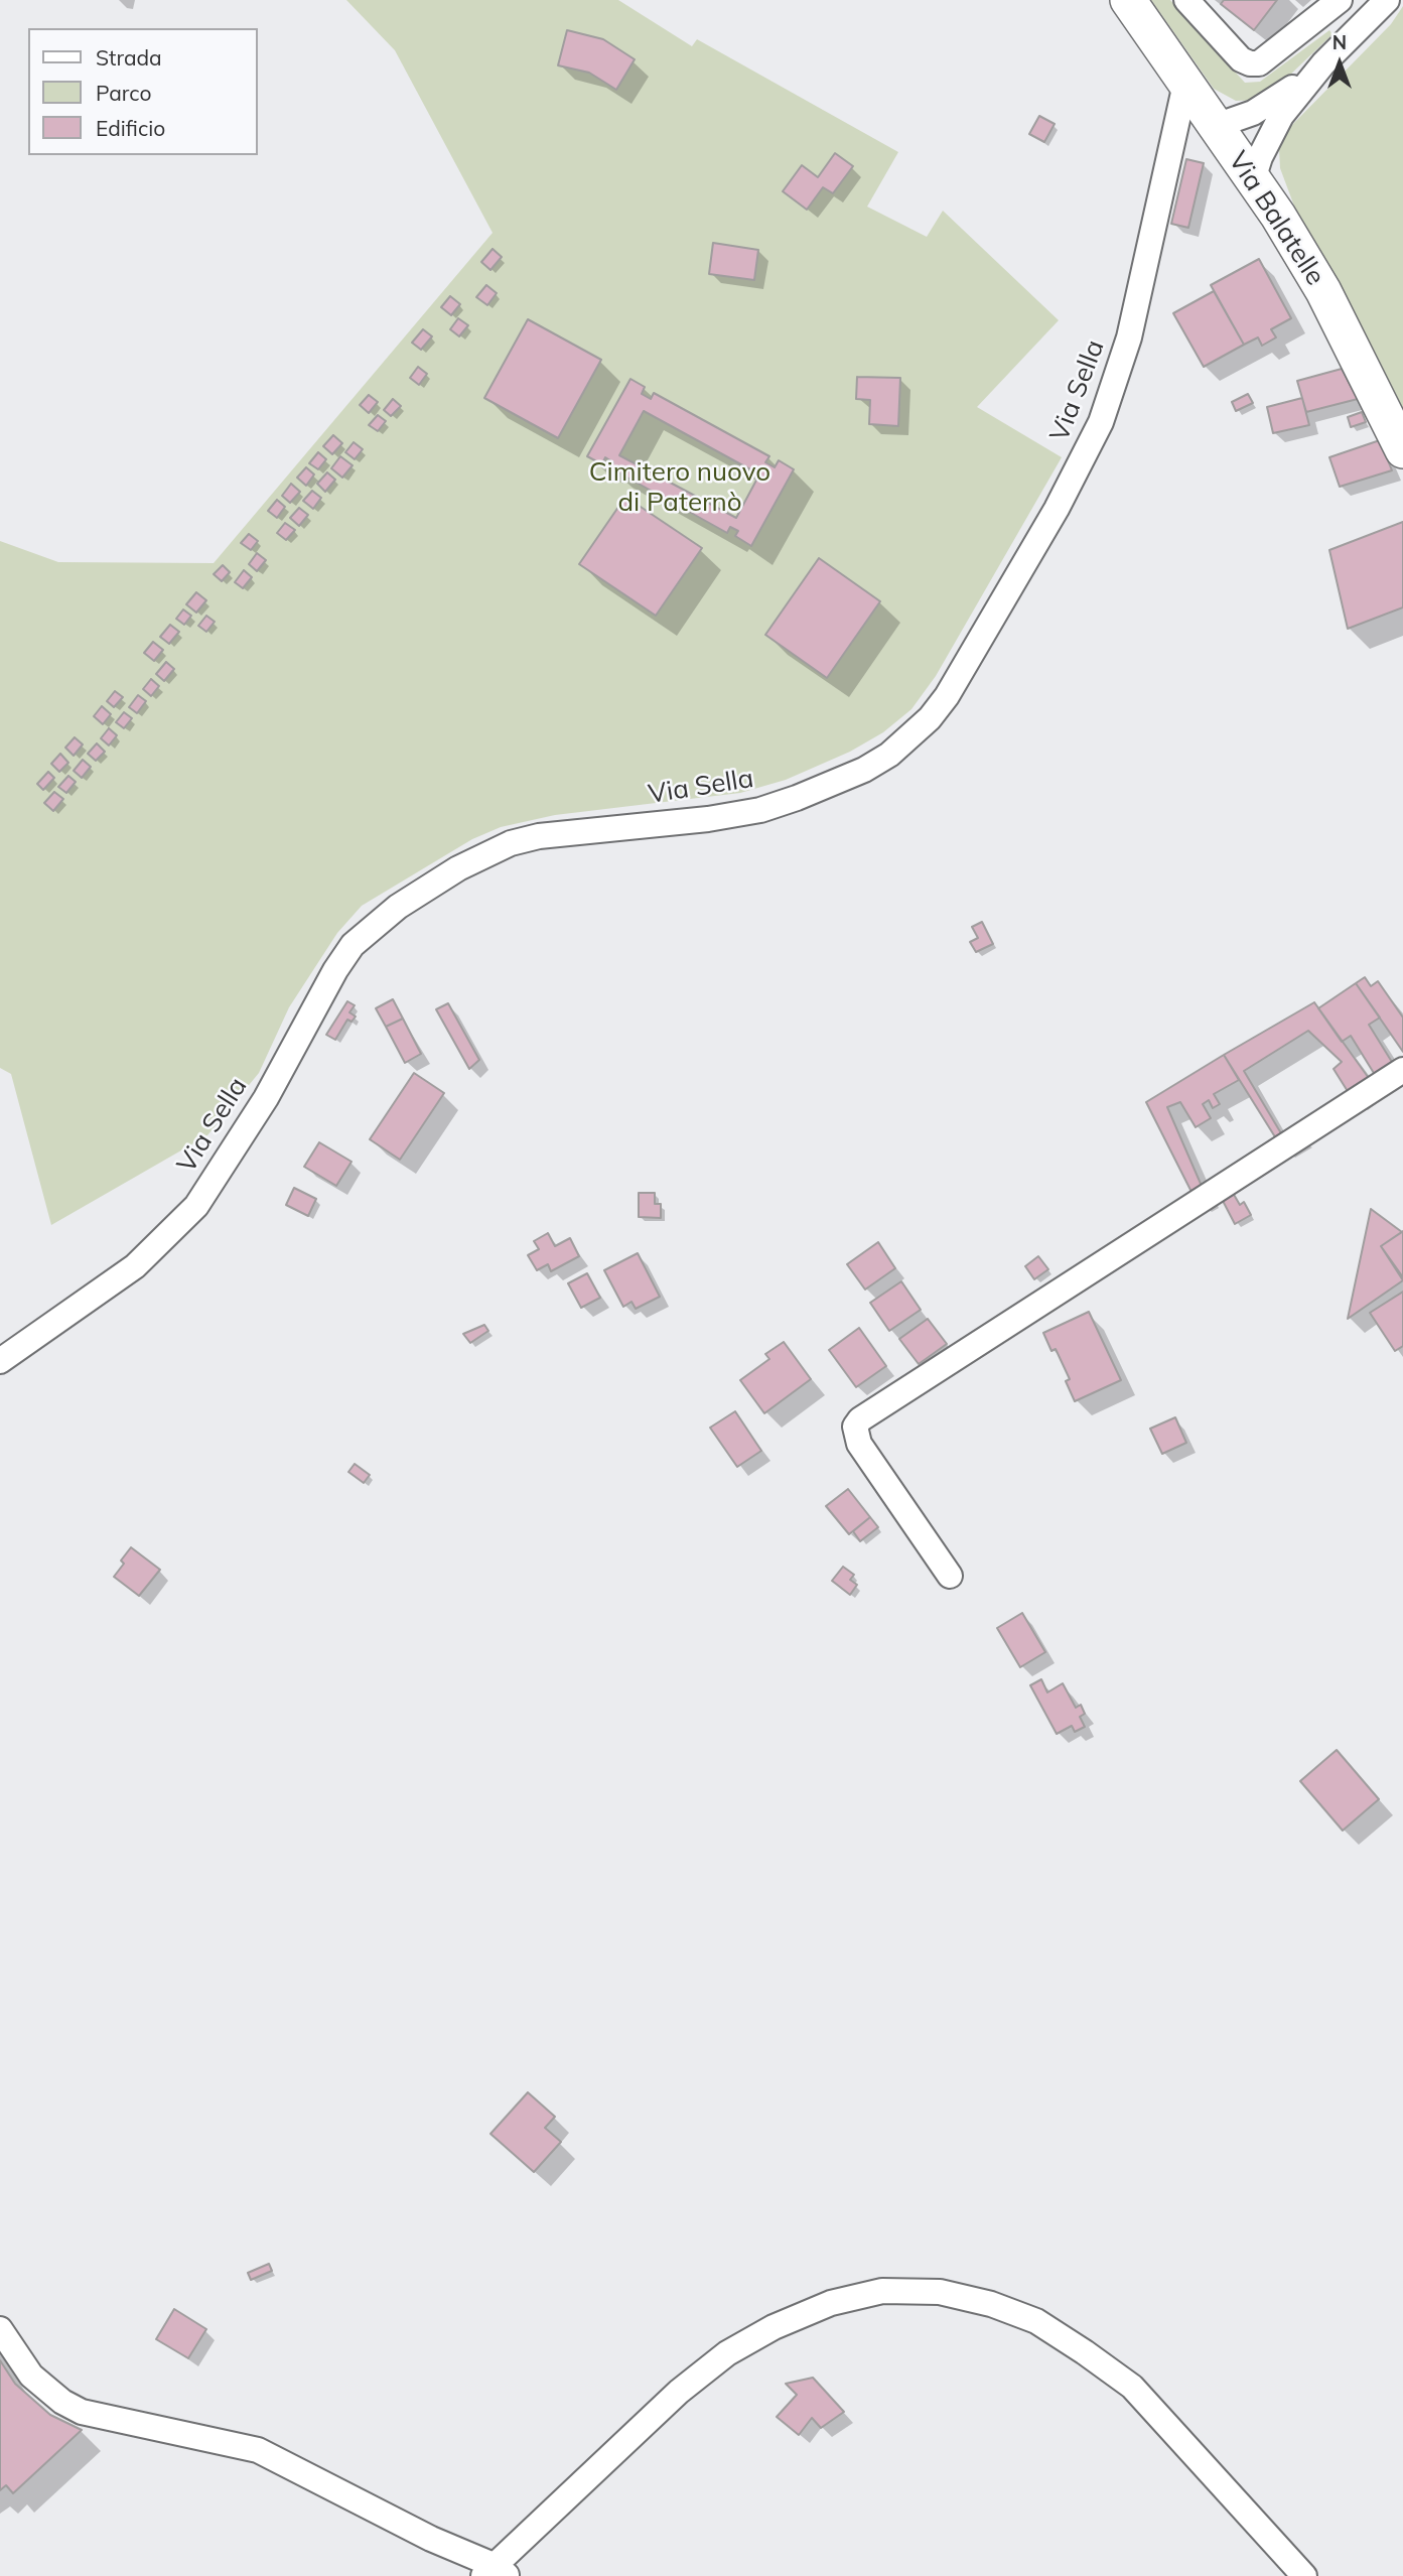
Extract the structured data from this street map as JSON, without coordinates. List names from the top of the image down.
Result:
{
  "streets": {
    "street": ["Via Balatelle", "Via Sella"]
  },
  "crossings": [
    ["Via Balatelle", "Via Sella"]
  ],
  "parks": ["Cimitero nuovo di Paternò"],
  "legend": ["Strada", "Parco", "Edificio"],
  "north": "top"
}
